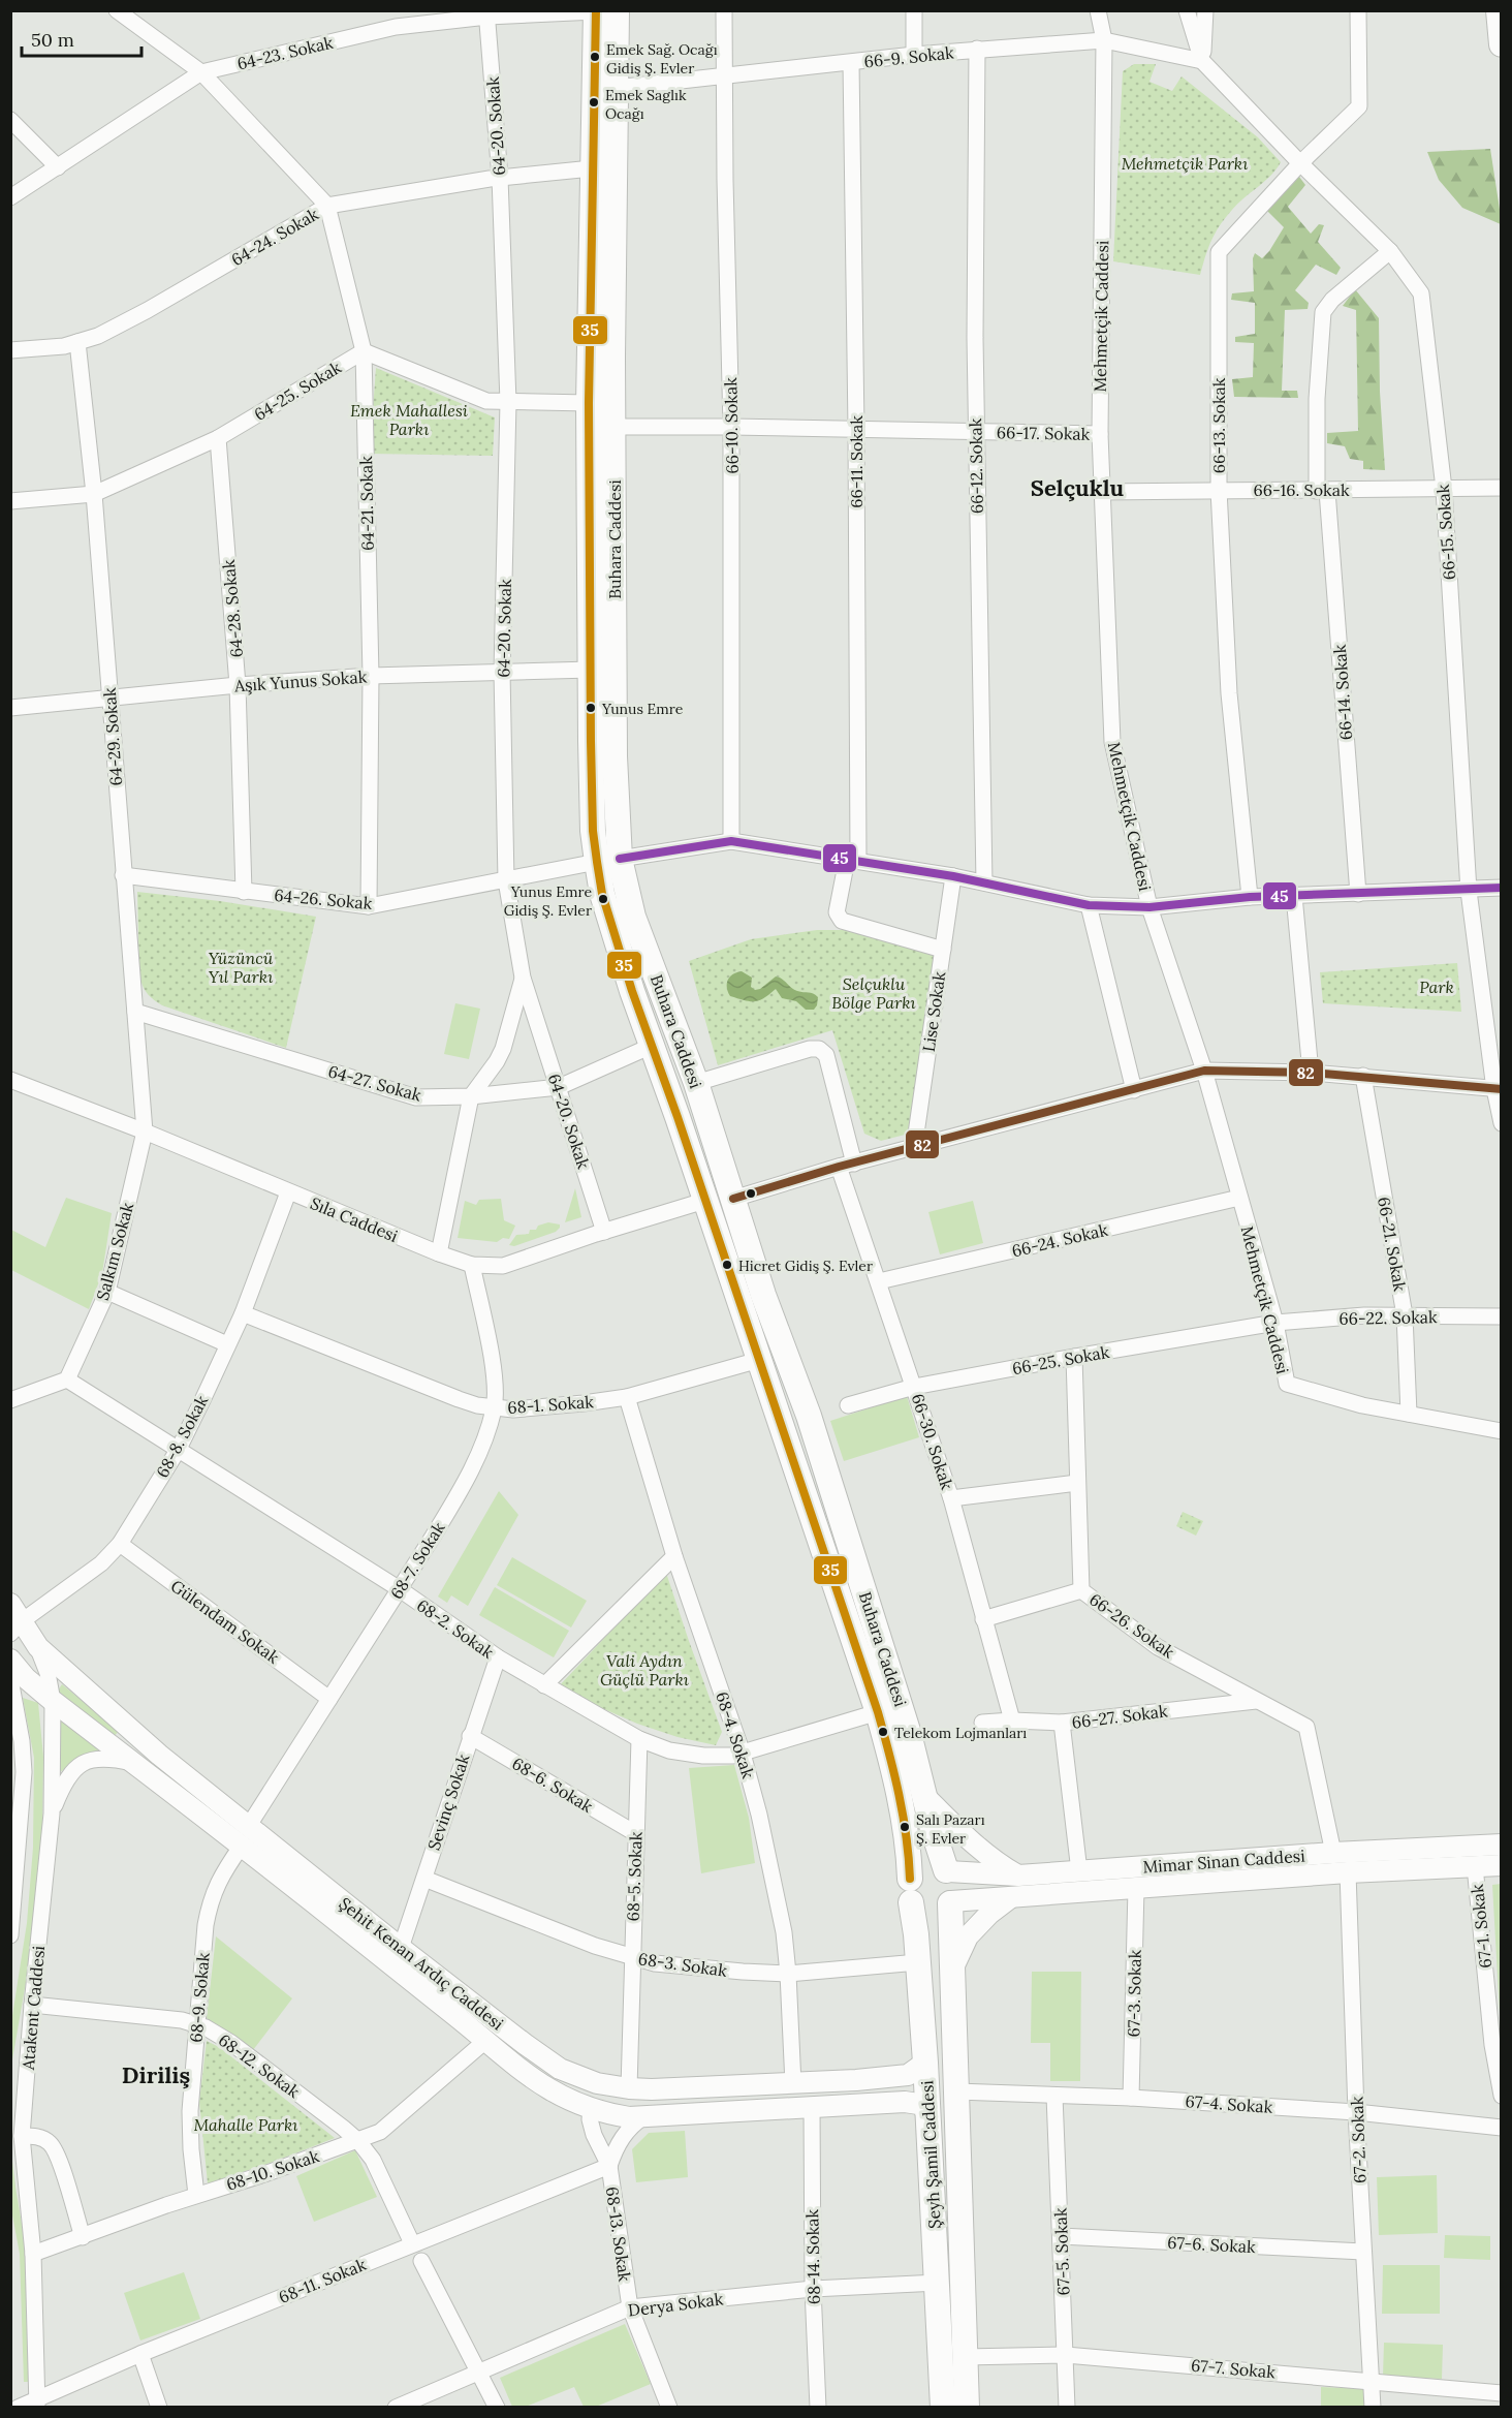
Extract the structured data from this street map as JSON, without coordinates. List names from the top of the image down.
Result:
{
  "streets": {
    "main road": ["Buhara Caddesi", "Şeyh Şamil Caddesi"],
    "street": [
      "64-23. Sokak",
      "66-9. Sokak",
      "64-20. Sokak",
      "64-24. Sokak",
      "Mehmetçik Caddesi",
      "64-25. Sokak",
      "66-10. Sokak",
      "66-13. Sokak",
      "66-17. Sokak",
      "66-11. Sokak",
      "66-12. Sokak",
      "66-16. Sokak",
      "64-21. Sokak",
      "66-15. Sokak",
      "64-28. Sokak",
      "Aşık Yunus Sokak",
      "66-14. Sokak",
      "64-29. Sokak",
      "64-26. Sokak",
      "Lise Sokak",
      "64-27. Sokak",
      "Sıla Caddesi",
      "66-24. Sokak",
      "66-21. Sokak",
      "Salkım Sokak",
      "66-22. Sokak",
      "66-25. Sokak",
      "68-1. Sokak",
      "68-8. Sokak",
      "66-30. Sokak",
      "68-7. Sokak",
      "Gülendam Sokak",
      "66-26. Sokak",
      "68-2. Sokak",
      "66-27. Sokak",
      "68-4. Sokak",
      "68-6. Sokak",
      "Sevinç Sokak",
      "Mimar Sinan Caddesi",
      "68-5. Sokak",
      "67-1. Sokak",
      "Şehit Kenan Ardıç Caddesi",
      "68-3. Sokak",
      "67-3. Sokak",
      "68-9. Sokak",
      "Atakent Caddesi",
      "68-12. Sokak",
      "67-4. Sokak",
      "67-2. Sokak",
      "68-10. Sokak",
      "68-13. Sokak",
      "67-6. Sokak",
      "67-5. Sokak",
      "68-14. Sokak",
      "68-11. Sokak",
      "Derya Sokak",
      "67-7. Sokak"
    ]
  },
  "crossings": [
    ["64-23. Sokak", "64-20. Sokak"],
    ["64-23. Sokak", "64-21. Sokak"],
    ["64-23. Sokak", "Buhara Caddesi"],
    ["66-9. Sokak", "Mehmetçik Caddesi"],
    ["66-9. Sokak", "66-10. Sokak"],
    ["66-9. Sokak", "66-11. Sokak"],
    ["66-9. Sokak", "66-12. Sokak"],
    ["66-9. Sokak", "66-15. Sokak"],
    ["66-9. Sokak", "Buhara Caddesi"],
    ["64-20. Sokak", "64-24. Sokak"],
    ["64-20. Sokak", "Aşık Yunus Sokak"],
    ["64-20. Sokak", "64-26. Sokak"],
    ["64-20. Sokak", "64-27. Sokak"],
    ["64-20. Sokak", "Sıla Caddesi"],
    ["64-24. Sokak", "64-21. Sokak"],
    ["64-24. Sokak", "Buhara Caddesi"],
    ["64-24. Sokak", "64-29. Sokak"],
    ["Mehmetçik Caddesi", "66-17. Sokak"],
    ["Mehmetçik Caddesi", "66-16. Sokak"],
    ["Mehmetçik Caddesi", "64-26. Sokak"],
    ["Mehmetçik Caddesi", "66-24. Sokak"],
    ["Mehmetçik Caddesi", "66-21. Sokak"],
    ["Mehmetçik Caddesi", "66-22. Sokak"],
    ["Mehmetçik Caddesi", "66-25. Sokak"],
    ["64-25. Sokak", "64-21. Sokak"],
    ["64-25. Sokak", "64-28. Sokak"],
    ["64-25. Sokak", "64-29. Sokak"],
    ["66-10. Sokak", "66-17. Sokak"],
    ["66-10. Sokak", "64-26. Sokak"],
    ["66-13. Sokak", "66-16. Sokak"],
    ["66-13. Sokak", "66-15. Sokak"],
    ["66-13. Sokak", "64-26. Sokak"],
    ["66-17. Sokak", "66-11. Sokak"],
    ["66-17. Sokak", "66-12. Sokak"],
    ["66-17. Sokak", "Buhara Caddesi"],
    ["66-11. Sokak", "64-26. Sokak"],
    ["66-11. Sokak", "Lise Sokak"],
    ["66-12. Sokak", "64-26. Sokak"],
    ["66-16. Sokak", "66-15. Sokak"],
    ["66-16. Sokak", "66-14. Sokak"],
    ["64-21. Sokak", "Aşık Yunus Sokak"],
    ["64-21. Sokak", "64-26. Sokak"],
    ["66-15. Sokak", "66-14. Sokak"],
    ["66-15. Sokak", "64-26. Sokak"],
    ["Buhara Caddesi", "Aşık Yunus Sokak"],
    ["Buhara Caddesi", "64-26. Sokak"],
    ["Buhara Caddesi", "64-27. Sokak"],
    ["Buhara Caddesi", "Sıla Caddesi"],
    ["Buhara Caddesi", "68-1. Sokak"],
    ["Buhara Caddesi", "66-30. Sokak"],
    ["Buhara Caddesi", "68-2. Sokak"],
    ["Buhara Caddesi", "Mimar Sinan Caddesi"],
    ["Buhara Caddesi", "Şeyh Şamil Caddesi"],
    ["64-28. Sokak", "Aşık Yunus Sokak"],
    ["64-28. Sokak", "64-26. Sokak"],
    ["Aşık Yunus Sokak", "64-29. Sokak"],
    ["66-14. Sokak", "64-26. Sokak"],
    ["64-29. Sokak", "64-26. Sokak"],
    ["64-29. Sokak", "64-27. Sokak"],
    ["64-29. Sokak", "Sıla Caddesi"],
    ["64-29. Sokak", "Salkım Sokak"],
    ["64-26. Sokak", "Lise Sokak"],
    ["Sıla Caddesi", "Salkım Sokak"],
    ["Sıla Caddesi", "68-8. Sokak"],
    ["Sıla Caddesi", "68-7. Sokak"],
    ["66-24. Sokak", "66-30. Sokak"],
    ["66-21. Sokak", "66-22. Sokak"],
    ["Salkım Sokak", "68-2. Sokak"],
    ["66-22. Sokak", "66-25. Sokak"],
    ["66-25. Sokak", "66-30. Sokak"],
    ["66-25. Sokak", "66-26. Sokak"],
    ["68-1. Sokak", "68-8. Sokak"],
    ["68-1. Sokak", "68-7. Sokak"],
    ["68-1. Sokak", "68-4. Sokak"],
    ["68-8. Sokak", "Gülendam Sokak"],
    ["68-8. Sokak", "68-2. Sokak"],
    ["68-8. Sokak", "Şehit Kenan Ardıç Caddesi"],
    ["66-30. Sokak", "66-27. Sokak"],
    ["68-7. Sokak", "Gülendam Sokak"],
    ["68-7. Sokak", "68-2. Sokak"],
    ["68-7. Sokak", "Şehit Kenan Ardıç Caddesi"],
    ["68-7. Sokak", "68-9. Sokak"],
    ["66-26. Sokak", "66-27. Sokak"],
    ["66-26. Sokak", "Mimar Sinan Caddesi"],
    ["68-2. Sokak", "68-4. Sokak"],
    ["68-2. Sokak", "Sevinç Sokak"],
    ["68-2. Sokak", "68-5. Sokak"],
    ["68-4. Sokak", "Şehit Kenan Ardıç Caddesi"],
    ["68-4. Sokak", "68-3. Sokak"],
    ["68-6. Sokak", "Sevinç Sokak"],
    ["68-6. Sokak", "68-5. Sokak"],
    ["Sevinç Sokak", "Şehit Kenan Ardıç Caddesi"],
    ["Sevinç Sokak", "68-3. Sokak"],
    ["Mimar Sinan Caddesi", "67-1. Sokak"],
    ["Mimar Sinan Caddesi", "67-3. Sokak"],
    ["Mimar Sinan Caddesi", "67-2. Sokak"],
    ["Mimar Sinan Caddesi", "Şeyh Şamil Caddesi"],
    ["68-5. Sokak", "Şehit Kenan Ardıç Caddesi"],
    ["68-5. Sokak", "68-3. Sokak"],
    ["Şehit Kenan Ardıç Caddesi", "68-9. Sokak"],
    ["Şehit Kenan Ardıç Caddesi", "Atakent Caddesi"],
    ["Şehit Kenan Ardıç Caddesi", "Şeyh Şamil Caddesi"],
    ["Şehit Kenan Ardıç Caddesi", "68-10. Sokak"],
    ["Şehit Kenan Ardıç Caddesi", "68-13. Sokak"],
    ["Şehit Kenan Ardıç Caddesi", "68-14. Sokak"],
    ["68-3. Sokak", "Şeyh Şamil Caddesi"],
    ["67-3. Sokak", "67-4. Sokak"],
    ["68-9. Sokak", "68-12. Sokak"],
    ["68-9. Sokak", "68-10. Sokak"],
    ["Atakent Caddesi", "68-12. Sokak"],
    ["Atakent Caddesi", "68-10. Sokak"],
    ["Atakent Caddesi", "68-11. Sokak"],
    ["68-12. Sokak", "68-10. Sokak"],
    ["68-12. Sokak", "68-11. Sokak"],
    ["67-4. Sokak", "67-2. Sokak"],
    ["67-4. Sokak", "Şeyh Şamil Caddesi"],
    ["67-4. Sokak", "67-5. Sokak"],
    ["67-2. Sokak", "67-6. Sokak"],
    ["67-2. Sokak", "67-7. Sokak"],
    ["Şeyh Şamil Caddesi", "Derya Sokak"],
    ["Şeyh Şamil Caddesi", "67-7. Sokak"],
    ["68-13. Sokak", "68-11. Sokak"],
    ["68-13. Sokak", "Derya Sokak"],
    ["67-6. Sokak", "67-5. Sokak"],
    ["67-5. Sokak", "67-7. Sokak"],
    ["68-14. Sokak", "Derya Sokak"]
  ],
  "districts": ["Selçuklu", "Diriliş"],
  "parks": [
    "Mehmetçik Parkı",
    "Emek Mahallesi Parkı",
    "Yüzüncü Yıl Parkı",
    "Selçuklu Bölge Parkı",
    "Park",
    "Vali Aydın Güçlü Parkı",
    "Mahalle Parkı"
  ],
  "places": [
    "Emek Sağ. Ocağı Gidiş Ş. Evler",
    "Emek Saglık Ocağı",
    "Yunus Emre",
    "Yunus Emre Gidiş Ş. Evler",
    "Hicret Gidiş Ş. Evler",
    "Telekom Lojmanları",
    "Salı Pazarı Ş. Evler"
  ],
  "lines": ["transit line 35", "transit line 45", "transit line 82"],
  "scale_bar": "50 m"
}
